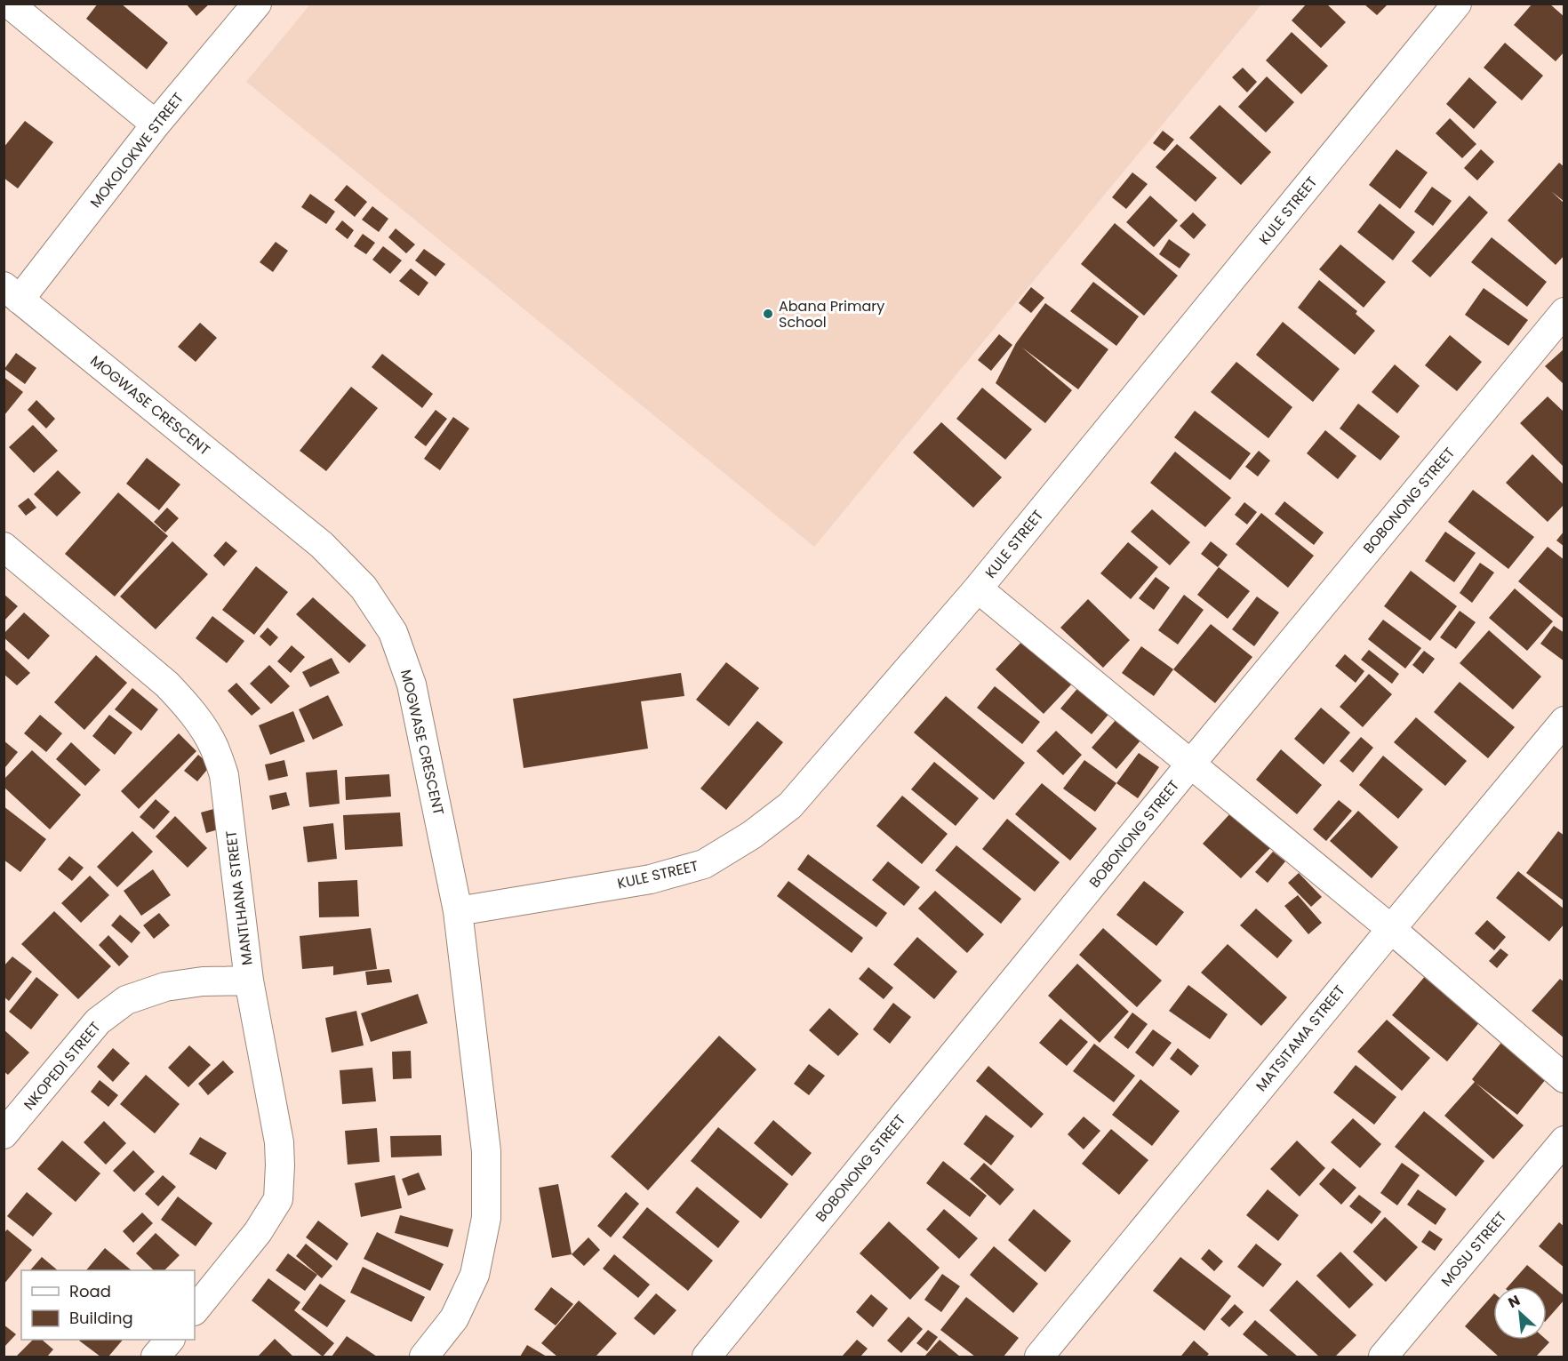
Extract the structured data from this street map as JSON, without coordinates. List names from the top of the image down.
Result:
{
  "streets": {
    "street": [
      "MOKOLOKWE STREET",
      "KULE STREET",
      "MOGWASE CRESCENT",
      "BOBONONG STREET",
      "MANTLHANA STREET",
      "MATSITAMA STREET",
      "NKOPEDI STREET",
      "MOSU STREET"
    ]
  },
  "crossings": [
    ["MOKOLOKWE STREET", "MOGWASE CRESCENT"],
    ["KULE STREET", "MOGWASE CRESCENT"],
    ["MANTLHANA STREET", "NKOPEDI STREET"]
  ],
  "places": ["Abana Primary School"],
  "legend": ["Road", "Building"],
  "north": "top left"
}
